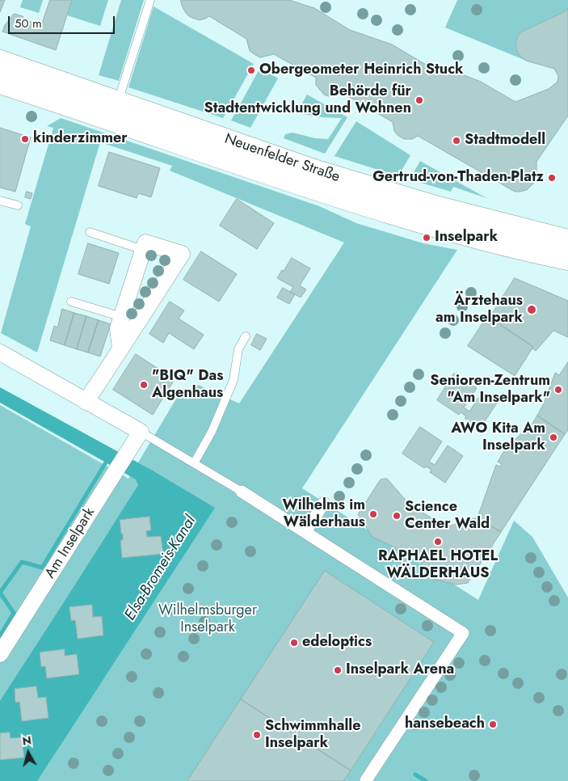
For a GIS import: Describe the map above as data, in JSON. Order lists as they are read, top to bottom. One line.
{"streets":{"main road":["Neuenfelder Straße"],"street":["Am Inselpark"]},"water":["Elsa-Bromeis-Kanal"],"parks":["Wilhelmsburger Inselpark"],"places":["Obergeometer Heinrich Stuck","Behörde für Stadtentwicklung und Wohnen","kinderzimmer","Stadtmodell","Gertrud-von-Thaden-Platz","Inselpark","Ärztehaus am Inselpark","\"BIQ\" Das Algenhaus","Senioren-Zentrum \"Am Inselpark\"","AWO Kita Am Inselpark","Wilhelms im Wälderhaus","Science Center Wald","RAPHAEL HOTEL WÄLDERHAUS","edeloptics","Inselpark Arena","hansebeach","Schwimmhalle Inselpark"],"scale_bar":"50 m","north":"top"}
